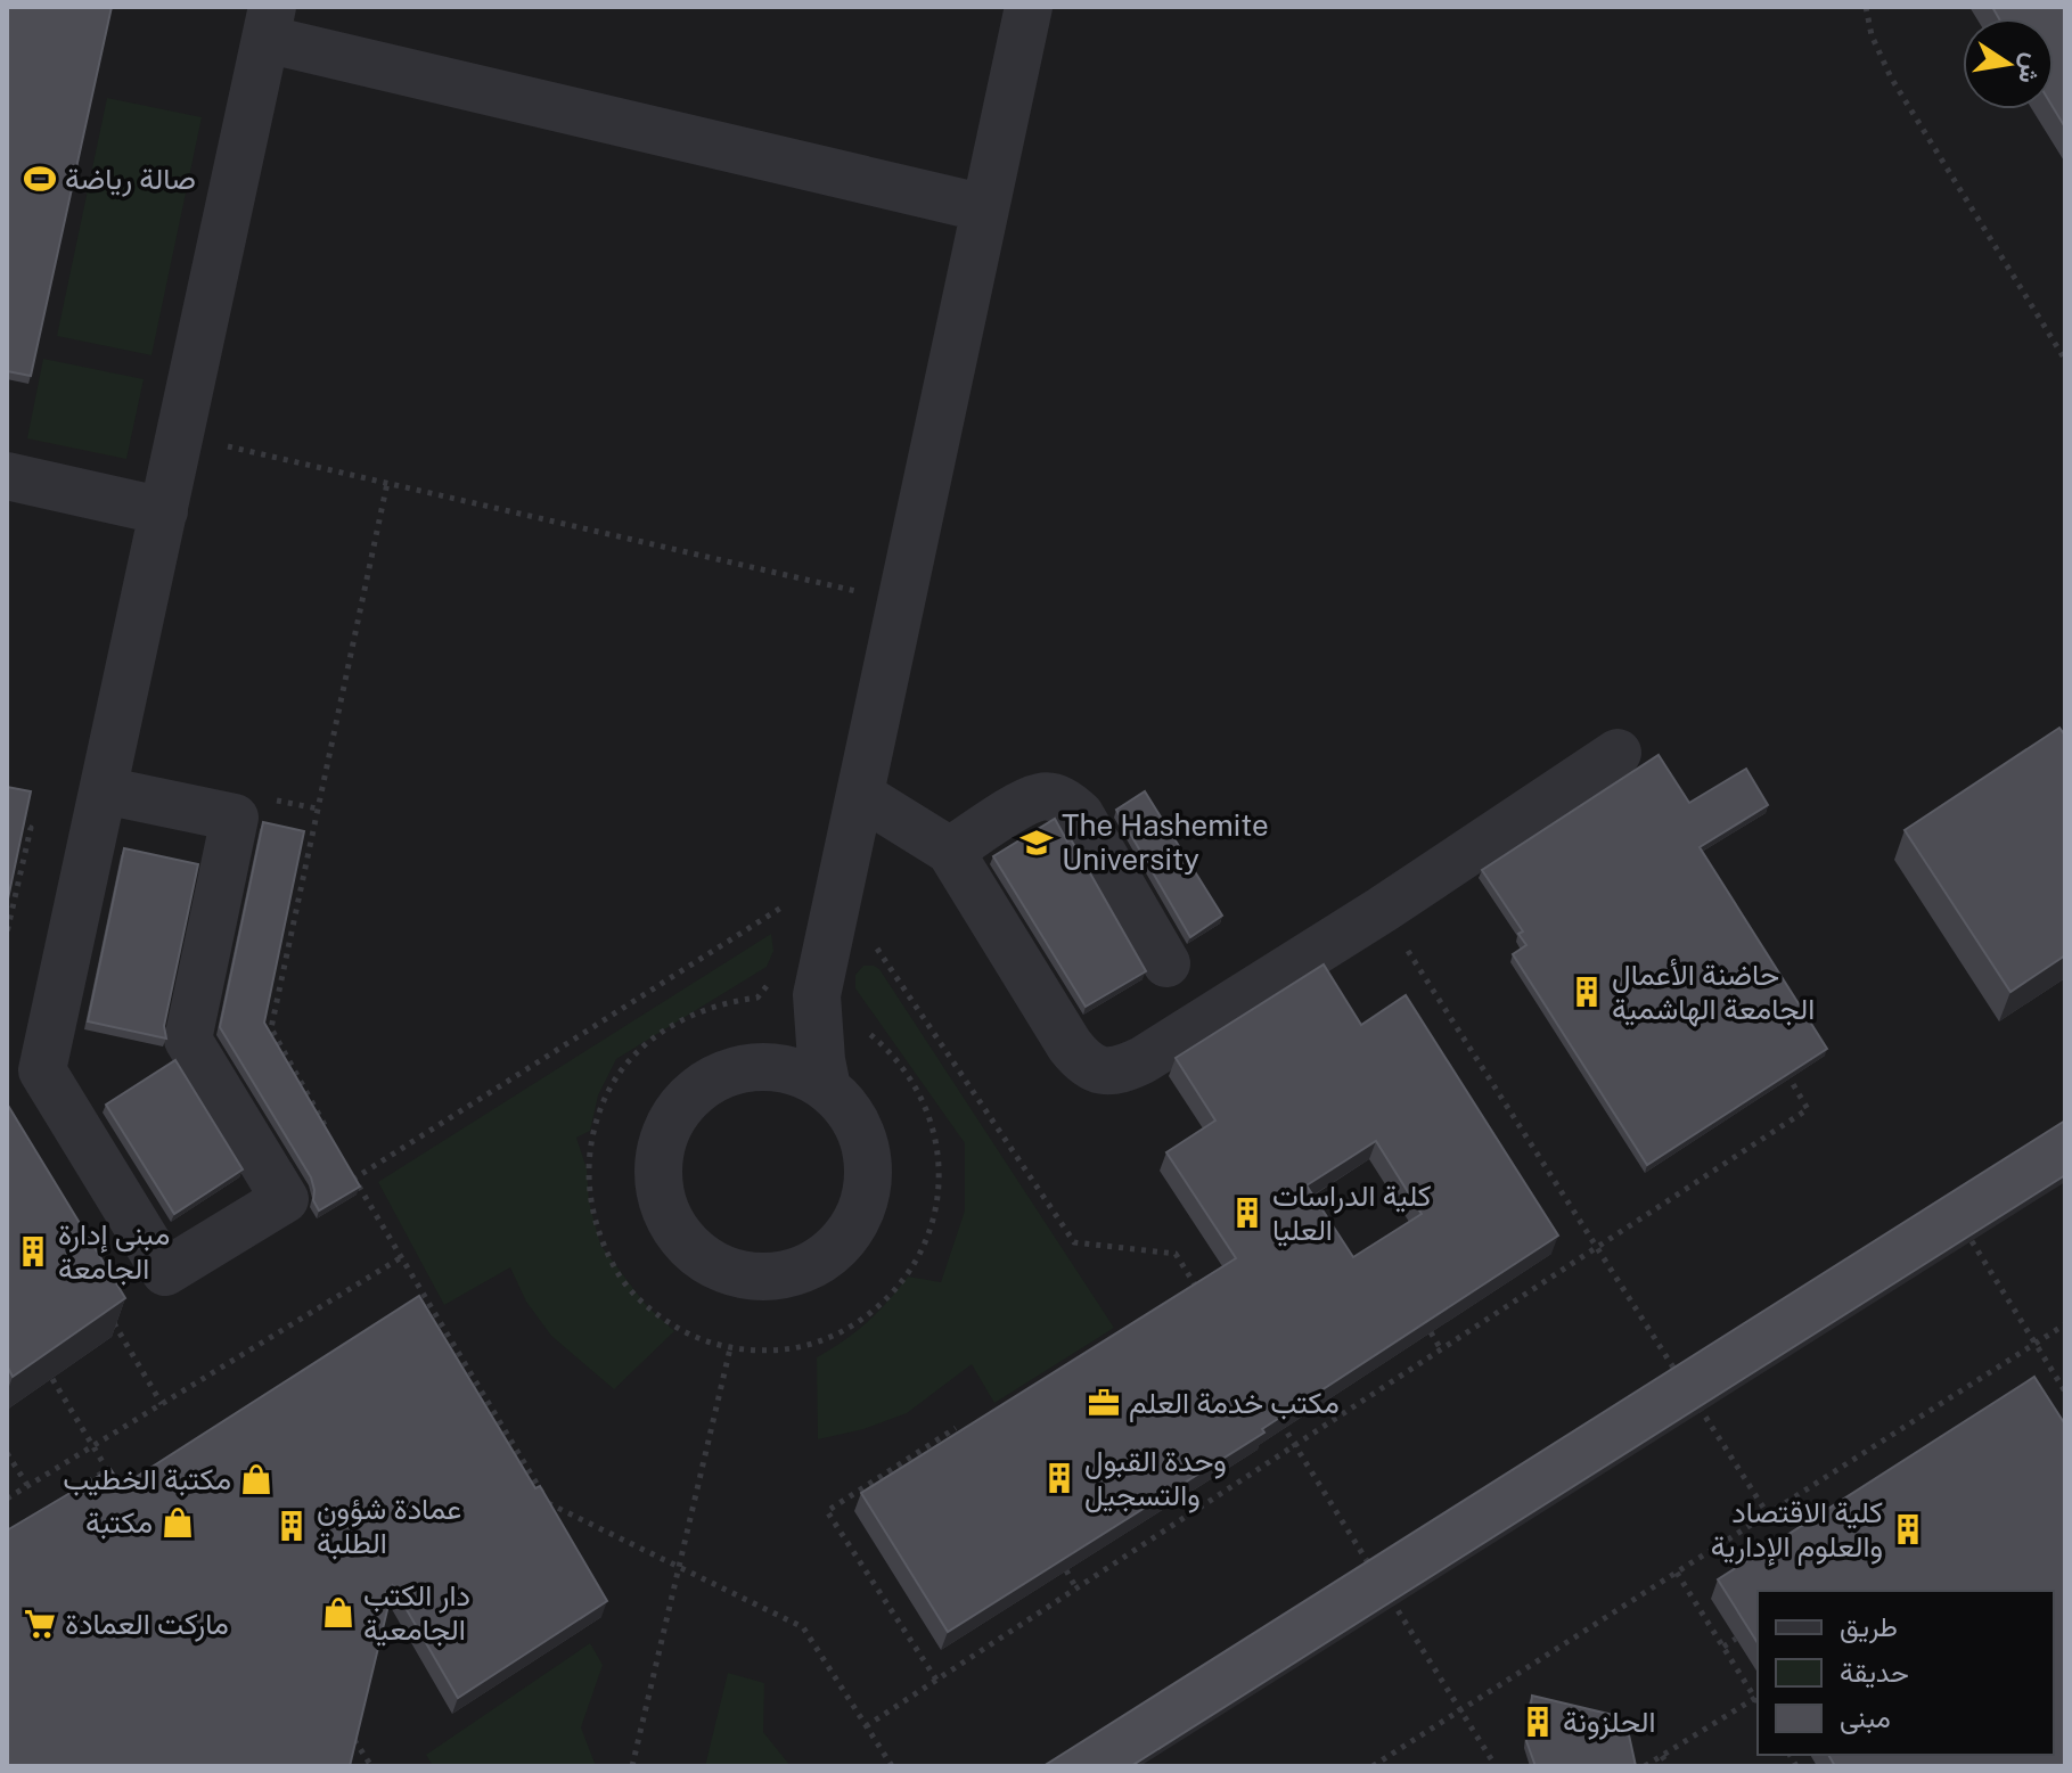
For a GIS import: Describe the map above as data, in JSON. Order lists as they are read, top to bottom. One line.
{"places":{"sports":["صالة رياضة"],"school or university":["The Hashemite University"],"building":["حاضنة الأعمال الجامعة الهاشمية","كلية الدراسات العليا","مبنى إدارة الجامعة","وحدة القبول والتسجيل","عمادة شؤون الطلبة","كلية الاقتصاد والعلوم الإدارية","الحلزونة"],"office":["مكتب خدمة العلم"],"shop":["مكتبة الخطيب","مكتبة","دار الكتب الجامعية"],"supermarket":["ماركت العمادة"]},"legend":["طريق","حديقة","مبنى"],"north":"right"}
